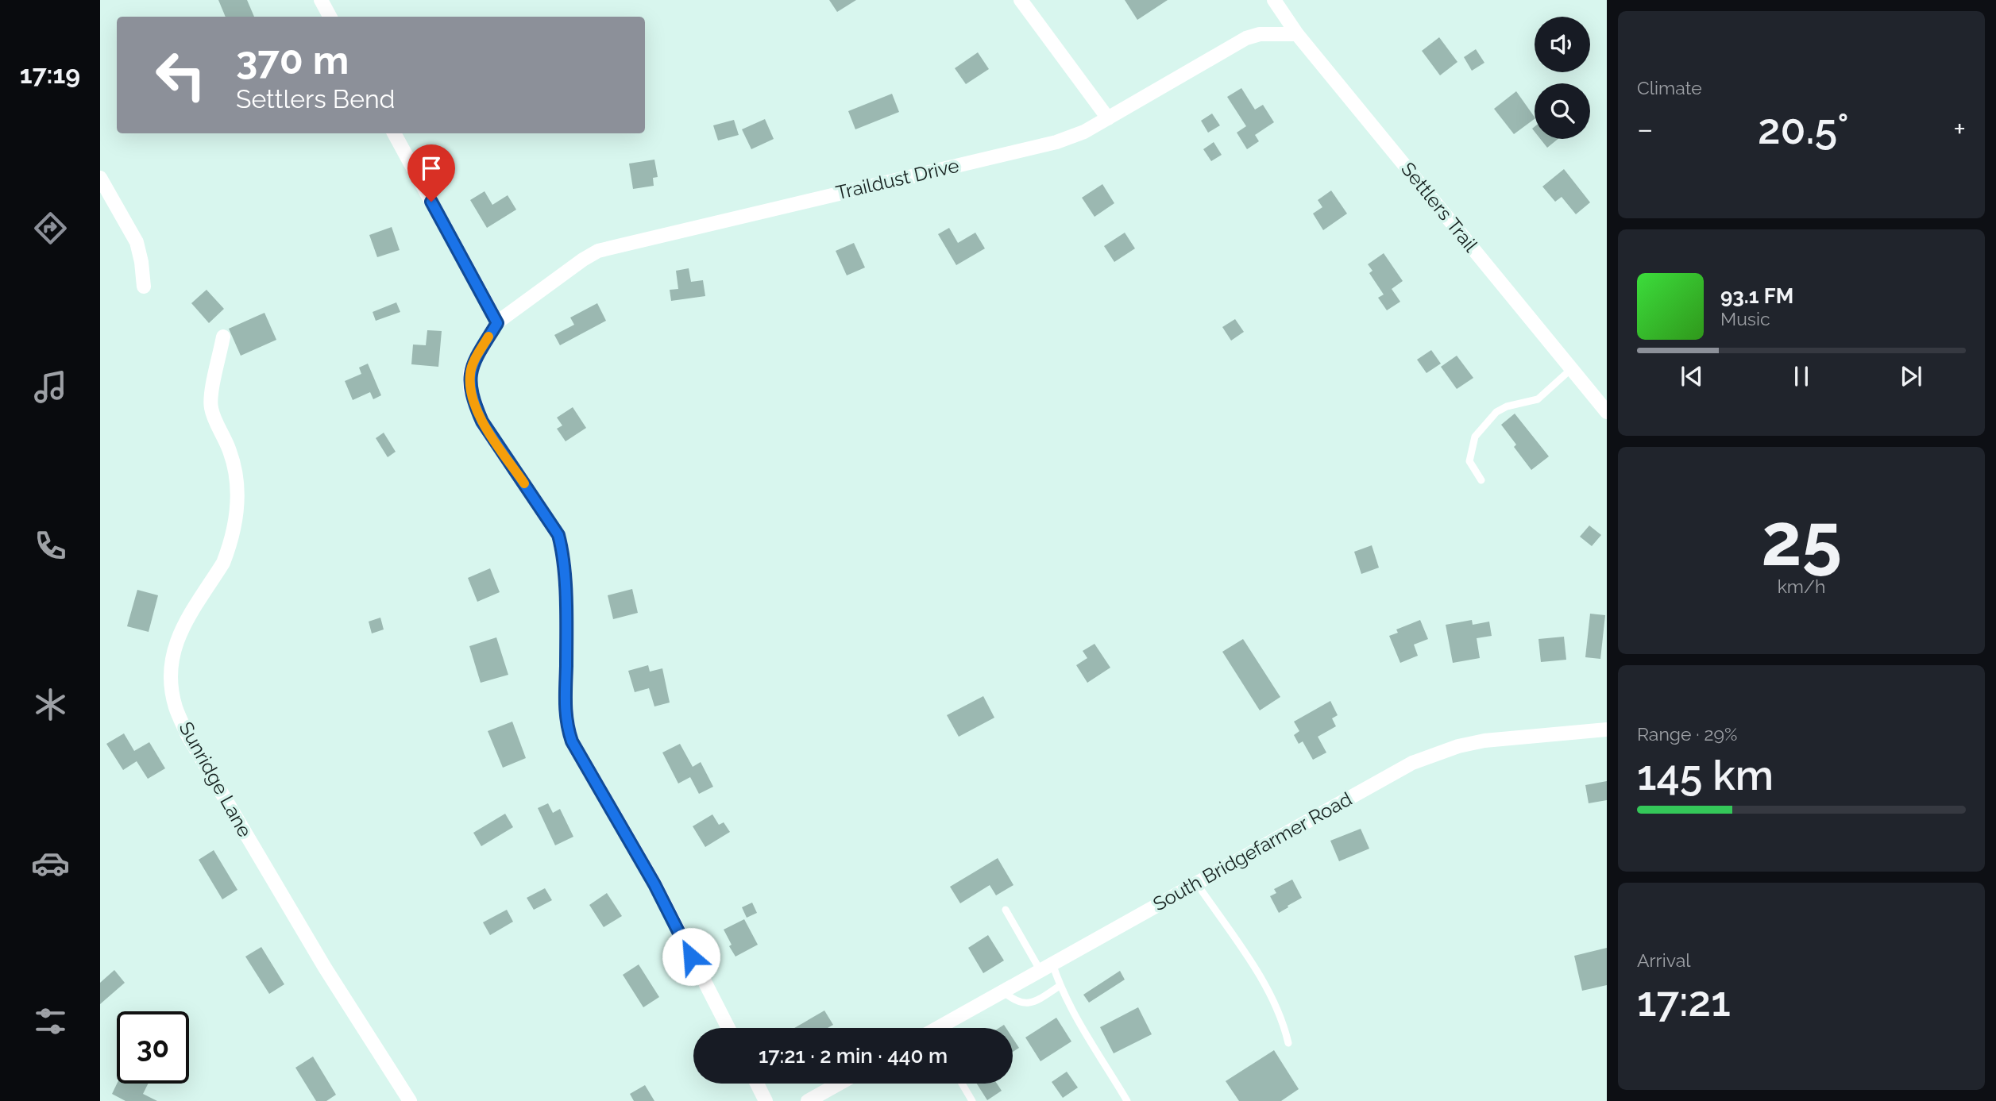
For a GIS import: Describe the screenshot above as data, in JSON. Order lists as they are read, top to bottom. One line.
{"streets":{"street":["Traildust Drive","Settlers Trail","Sunridge Lane","South Bridgefarmer Road"]},"crossings":[["Traildust Drive","Settlers Trail"]],"page":{"tabs":"17:19","tile":["Climate",["25","km/h"],["Range · 29%","145 km"],["Arrival","17:21"]],"turn":["370 m","Settlers Bend"],"heat":["−","20.5°","+"],"song":["93.1 FM","Music"],"limit":"30","trip":"17:21 · 2 min · 440 m"}}
